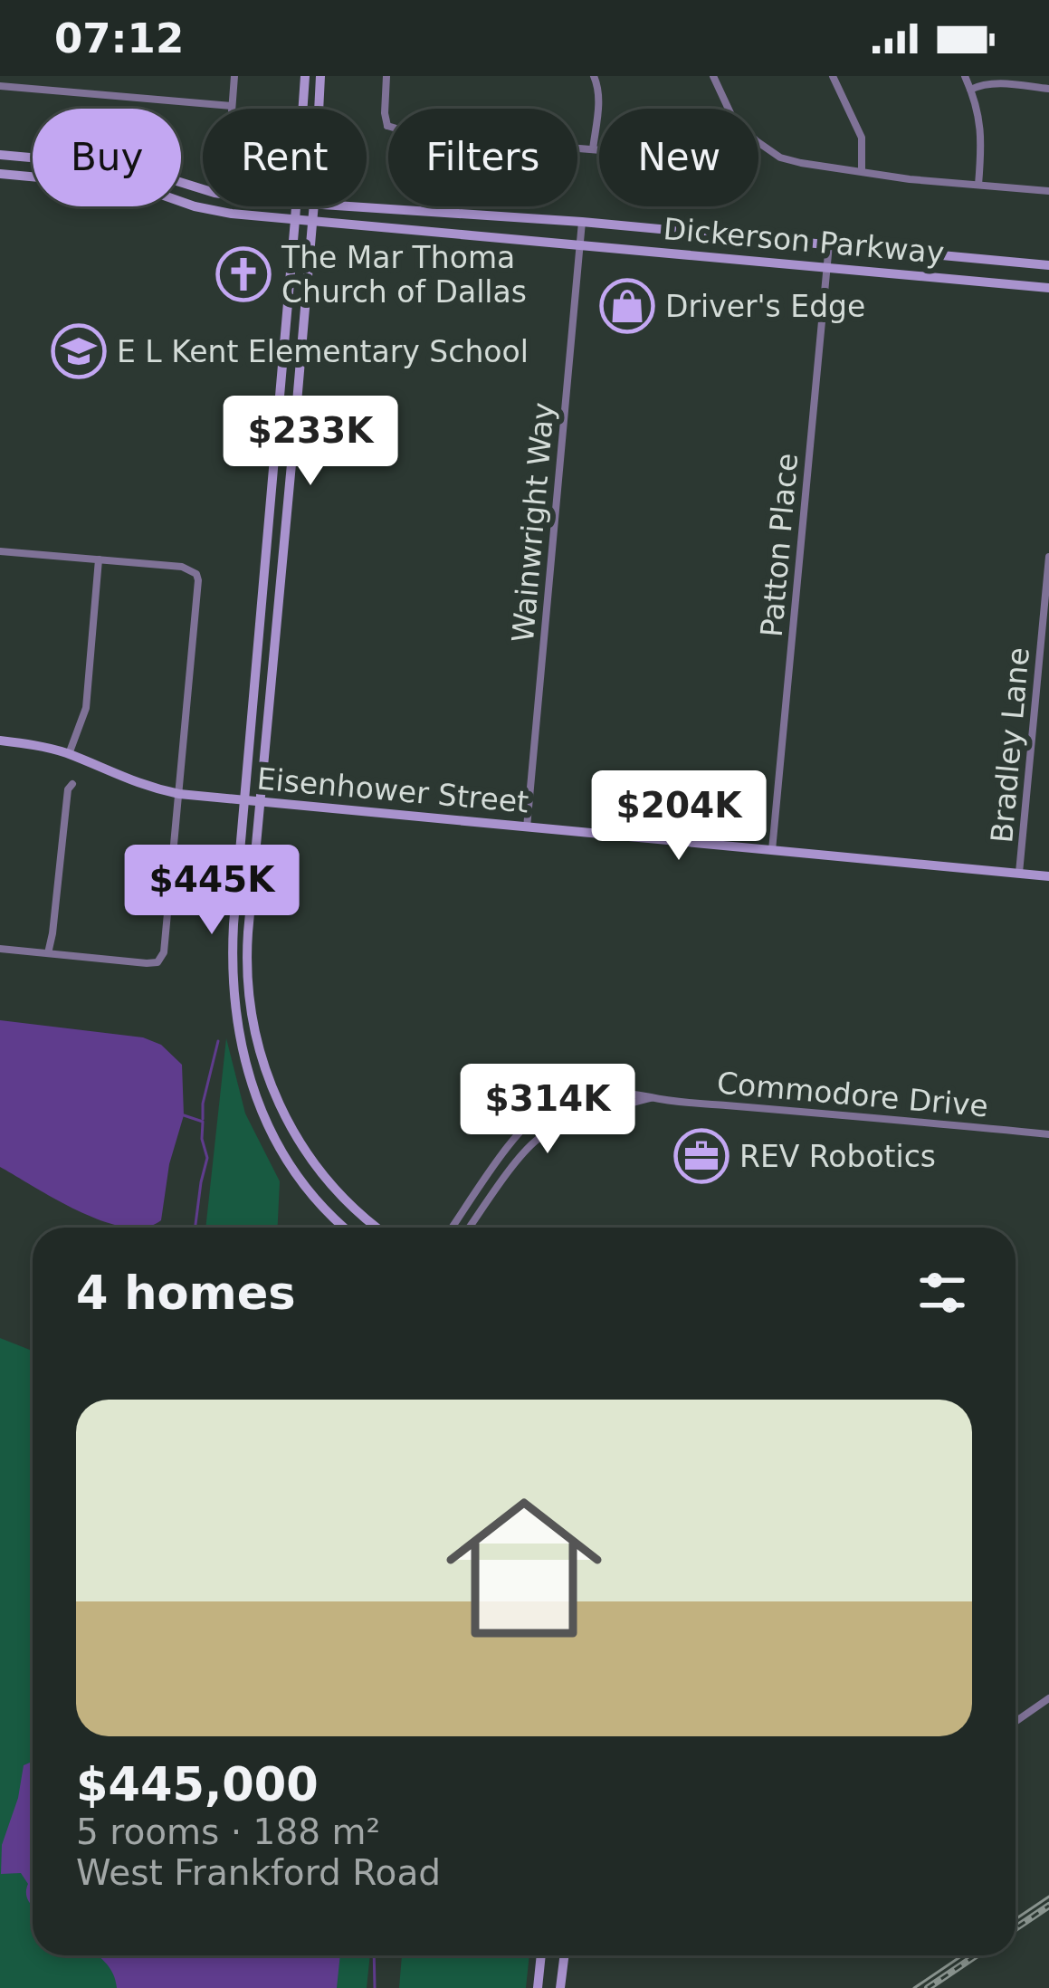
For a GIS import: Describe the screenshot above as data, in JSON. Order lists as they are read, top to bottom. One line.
{"streets":{"main road":["Dickerson Parkway","Eisenhower Street"],"street":["Wainwright Way","Patton Place","Bradley Lane","Commodore Drive"]},"crossings":[["Dickerson Parkway","Wainwright Way"],["Dickerson Parkway","Patton Place"],["Wainwright Way","Eisenhower Street"],["Patton Place","Eisenhower Street"],["Bradley Lane","Eisenhower Street"]],"places":{"church":["The Mar Thoma Church of Dallas"],"shop":["Driver's Edge"],"school or university":["E L Kent Elementary School"],"office":["REV Robotics"]},"page":{"status":"07:12","chip":["Buy","Rent","Filters","New"],"price":["$233K","$204K","$445K","$314K"],"heading":"4 homes","list":[{"name":"$445,000","note":"5 rooms · 188 m² · West Frankford Road"}]}}
